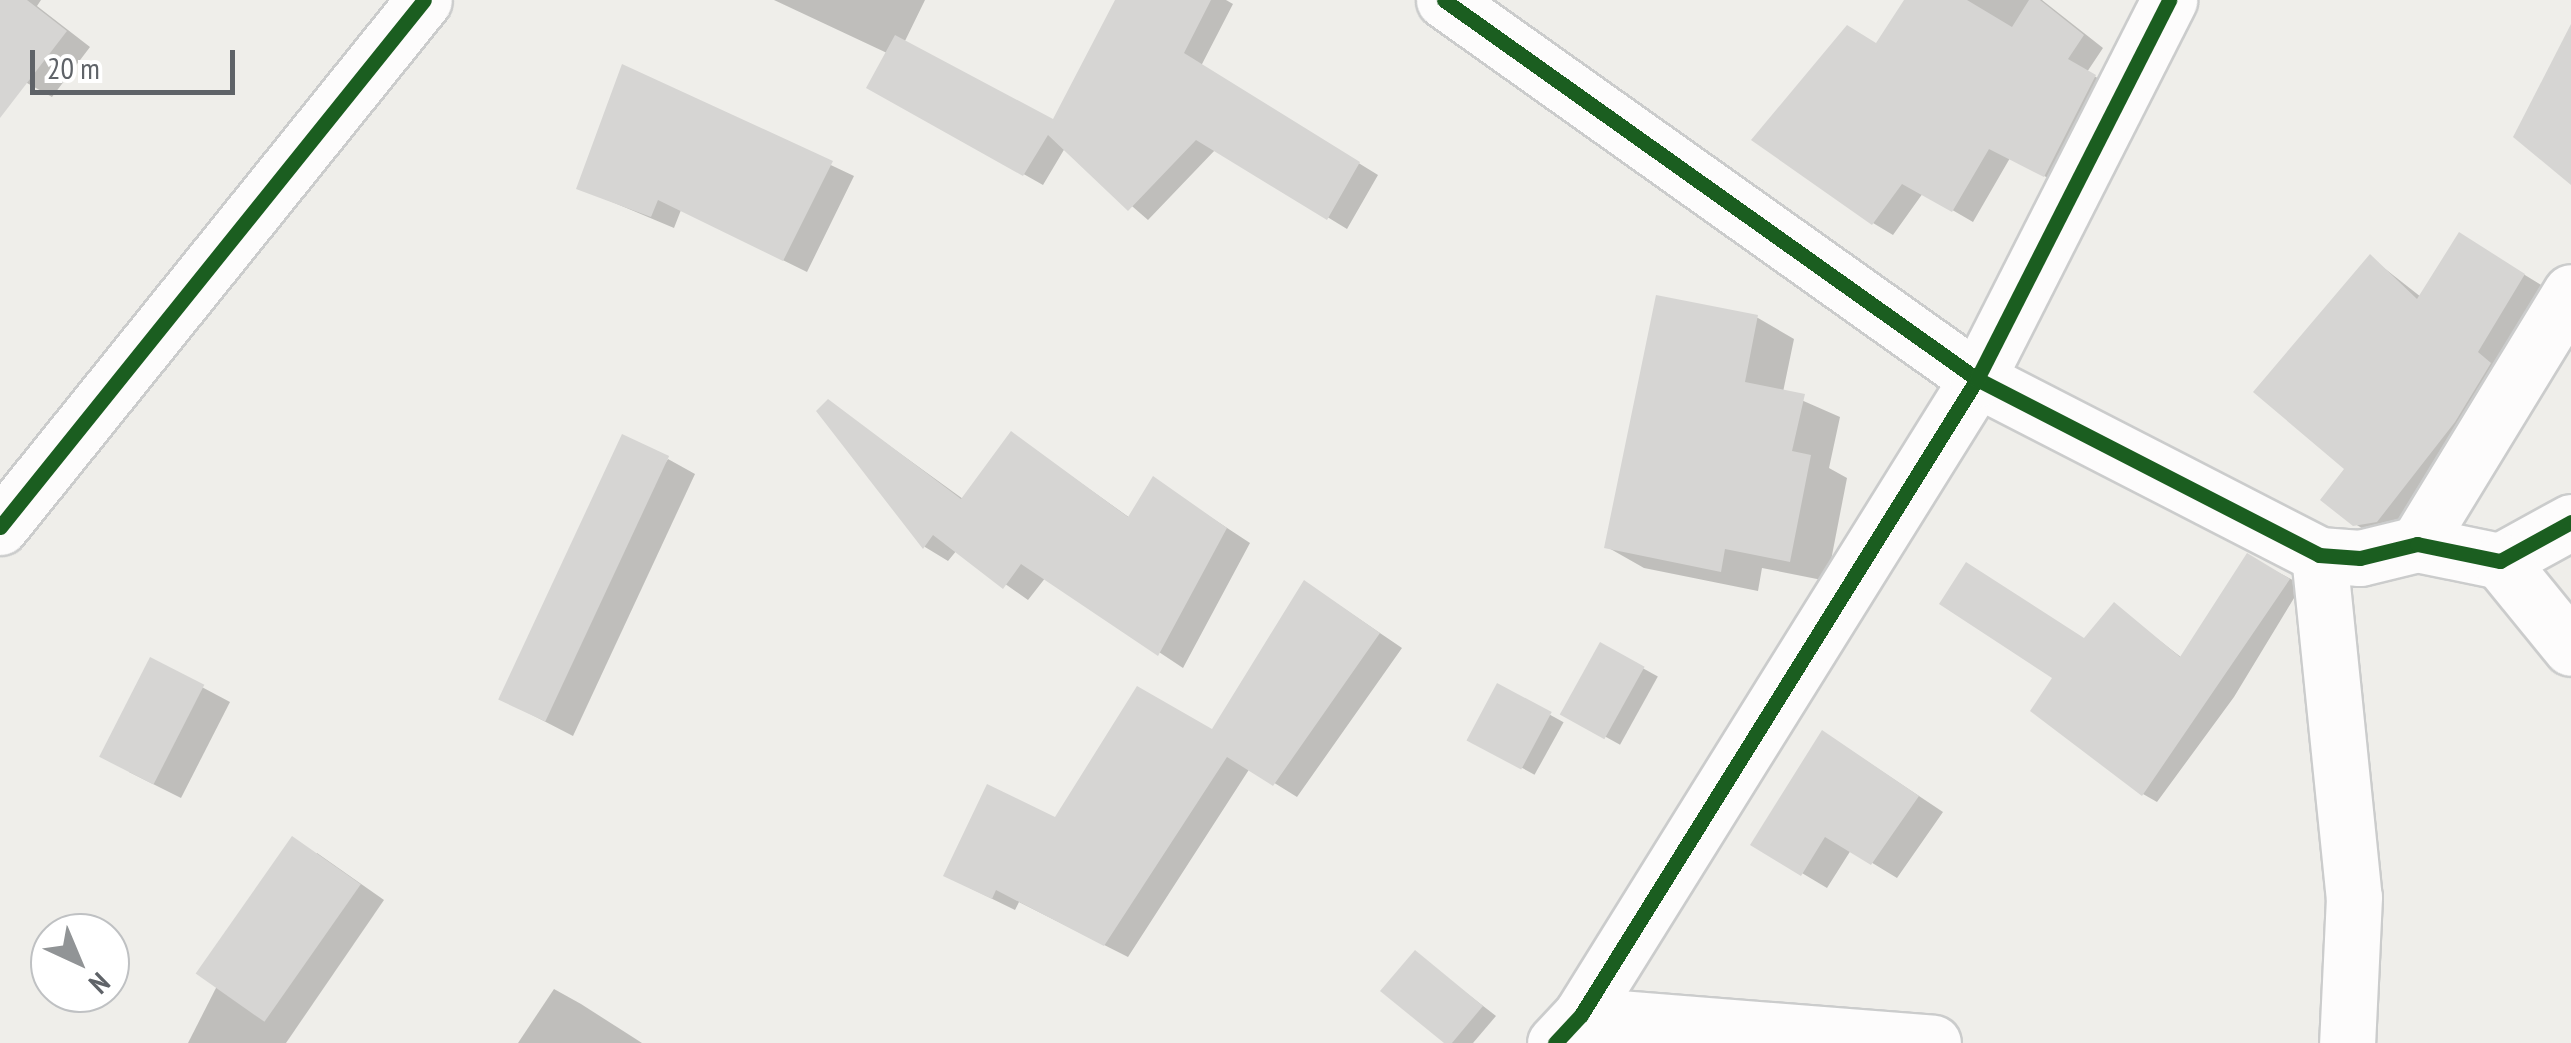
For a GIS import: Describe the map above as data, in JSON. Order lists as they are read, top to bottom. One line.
{"scale_bar":"20 m","north":"bottom right"}
